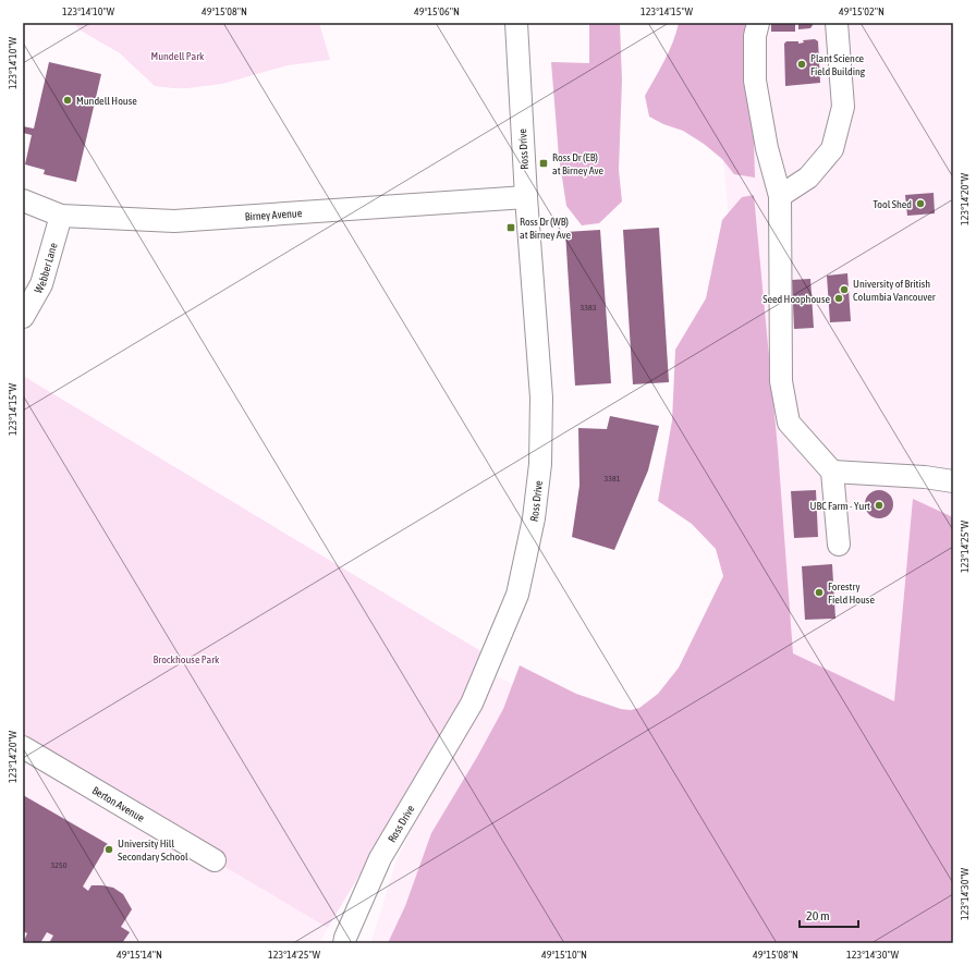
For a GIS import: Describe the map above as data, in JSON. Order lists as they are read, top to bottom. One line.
{"streets":{"street":["Ross Drive","Birney Avenue","Webber Lane","Berton Avenue"]},"crossings":[["Ross Drive","Birney Avenue"],["Birney Avenue","Webber Lane"]],"parks":["Mundell Park","Brockhouse Park"],"places":{"other":["Plant Science Field Building","Mundell House","Tool Shed","University of British Columbia Vancouver","Seed Hoophouse","UBC Farm - Yurt","Forestry Field House","University Hill Secondary School"],"transit":["Ross Dr (EB) at Birney Ave","Ross Dr (WB) at Birney Ave"]},"house_numbers":["3383","3381","3250"],"scale_bar":"20 m","coordinates":["123°14'10\"W","49°15'08\"N","49°15'06\"N","123°14'15\"W","49°15'02\"N","123°14'20\"W","123°14'25\"W","123°14'30\"W","49°15'14\"N","49°15'10\"N"]}
